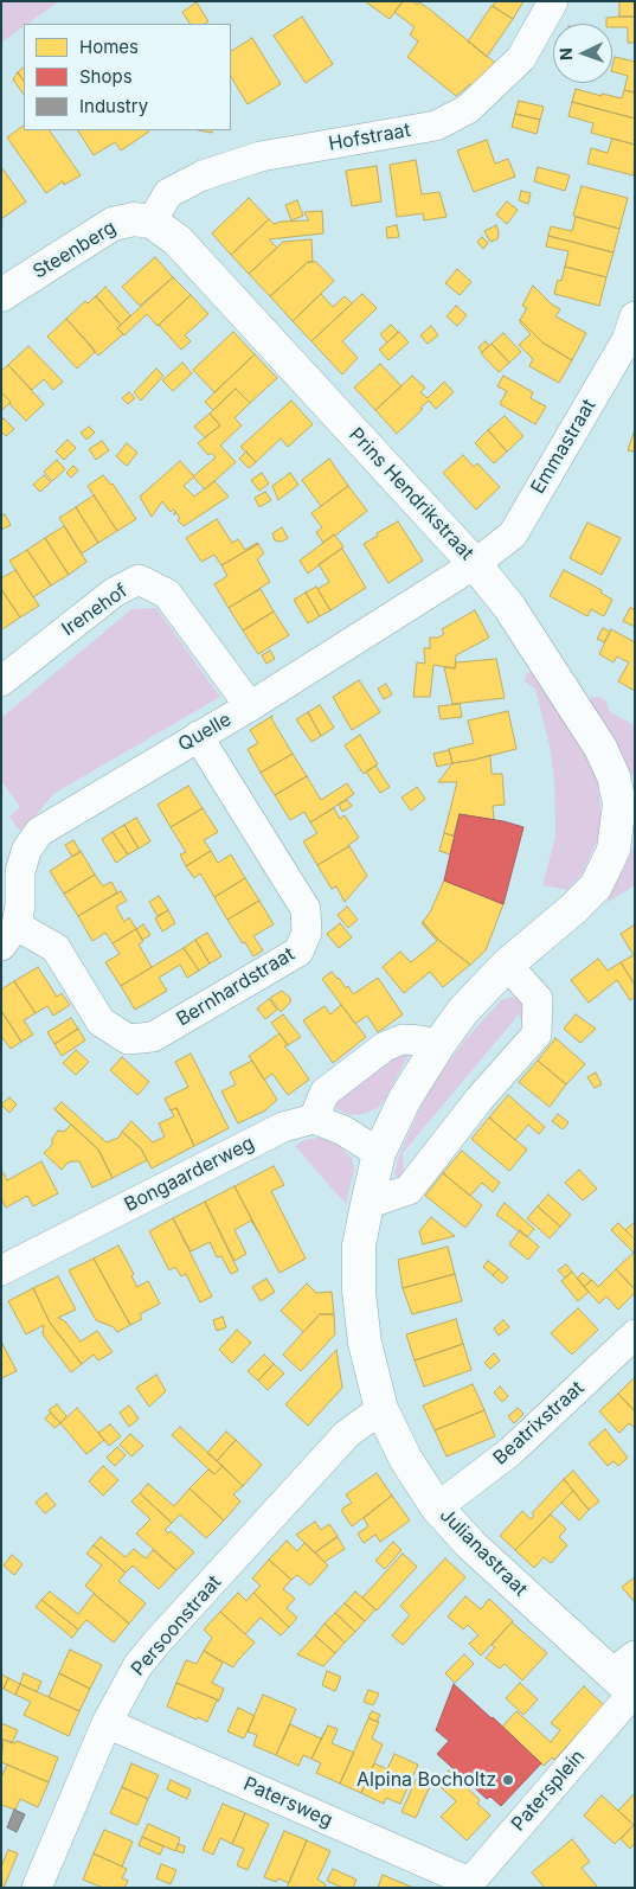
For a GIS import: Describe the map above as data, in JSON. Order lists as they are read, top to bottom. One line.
{"streets":{"street":["Hofstraat","Steenberg","Emmastraat","Prins Hendrikstraat","Irenehof","Quelle","Bernhardstraat","Bongaarderweg","Beatrixstraat","Julianastraat","Persoonstraat","Patersplein","Patersweg"]},"crossings":[["Hofstraat","Steenberg"],["Hofstraat","Prins Hendrikstraat"],["Steenberg","Prins Hendrikstraat"],["Emmastraat","Prins Hendrikstraat"],["Emmastraat","Quelle"],["Prins Hendrikstraat","Quelle"],["Prins Hendrikstraat","Julianastraat"],["Irenehof","Quelle"],["Quelle","Bernhardstraat"],["Beatrixstraat","Julianastraat"],["Julianastraat","Persoonstraat"],["Julianastraat","Patersplein"],["Persoonstraat","Patersweg"],["Patersplein","Patersweg"]],"places":["Alpina Bocholtz"],"legend":["Homes","Shops","Industry"],"north":"left"}
